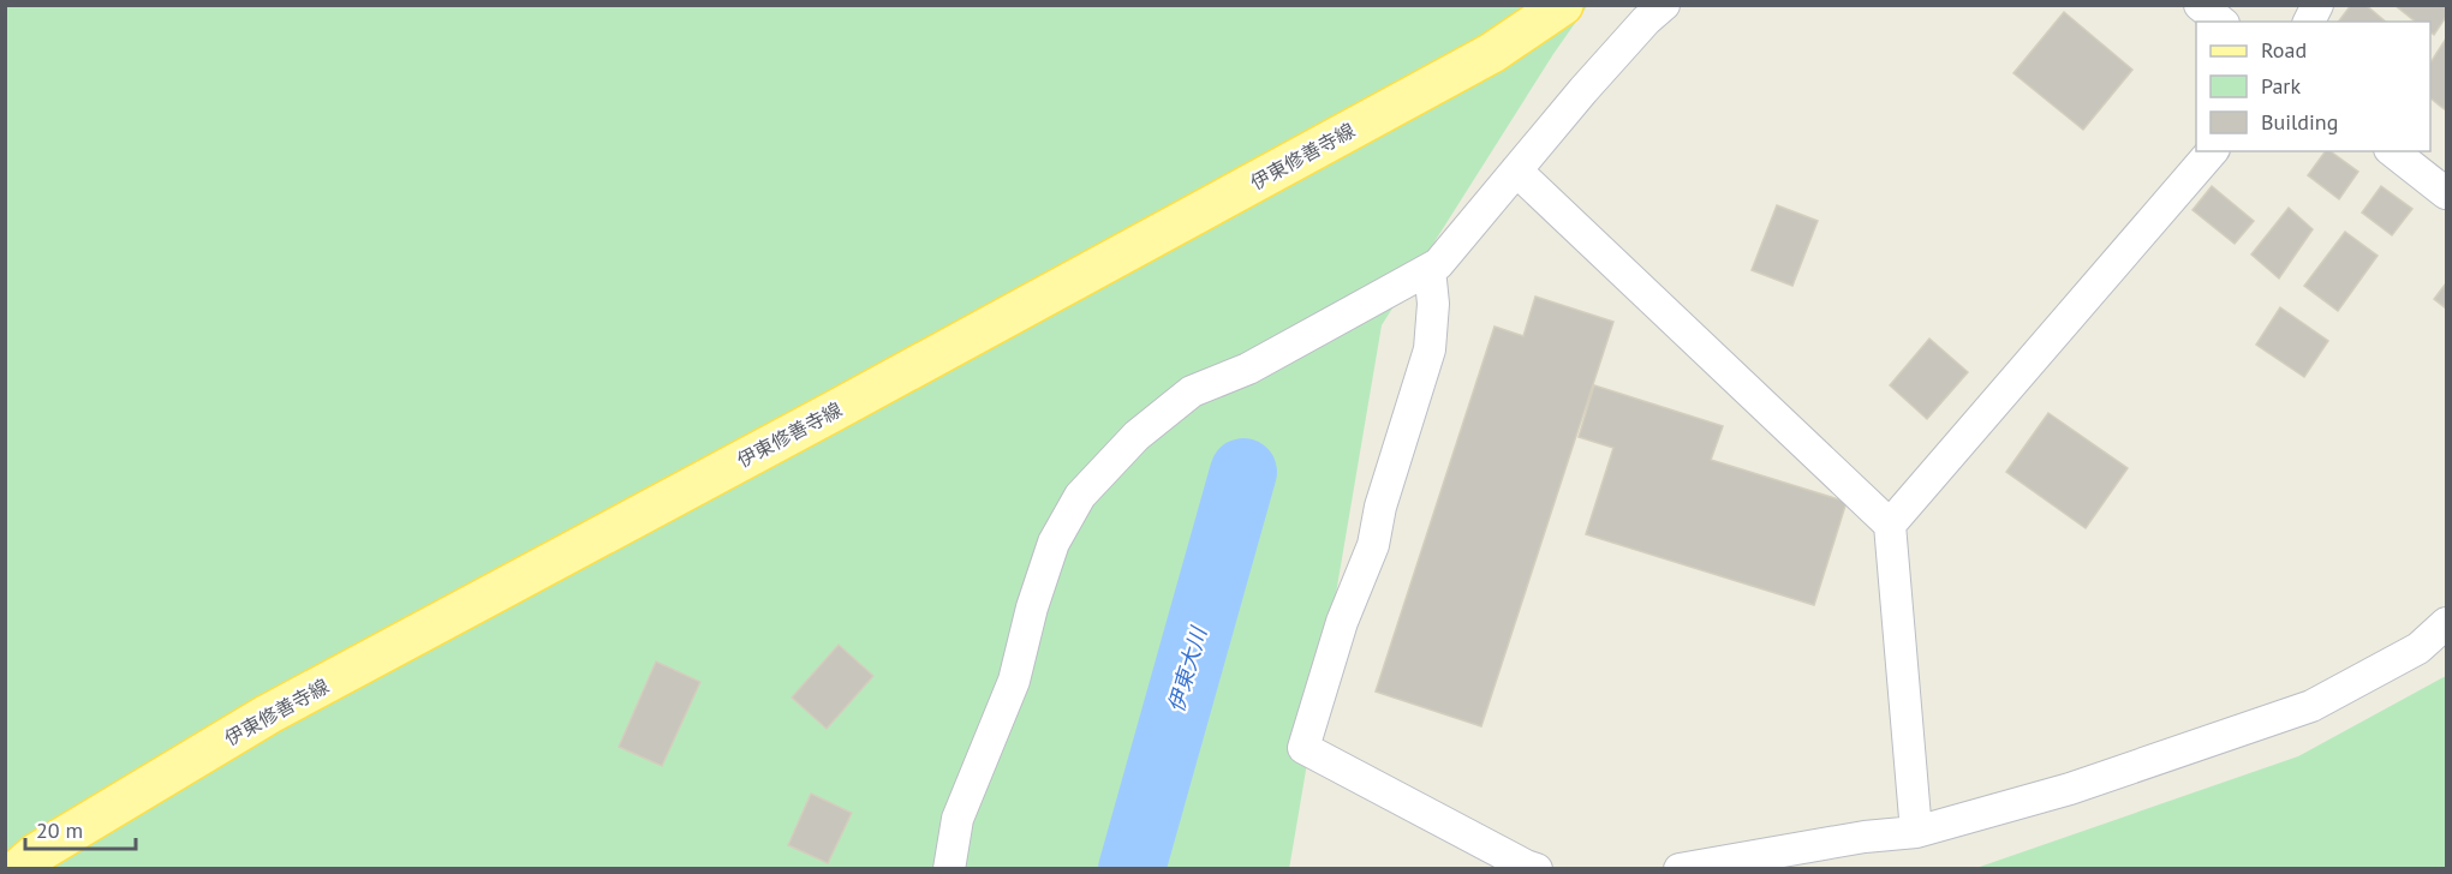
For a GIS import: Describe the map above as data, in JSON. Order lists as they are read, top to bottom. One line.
{"streets":{"main road":["伊東修善寺線"]},"water":["伊東大川"],"legend":["Road","Park","Building"],"scale_bar":"20 m"}
